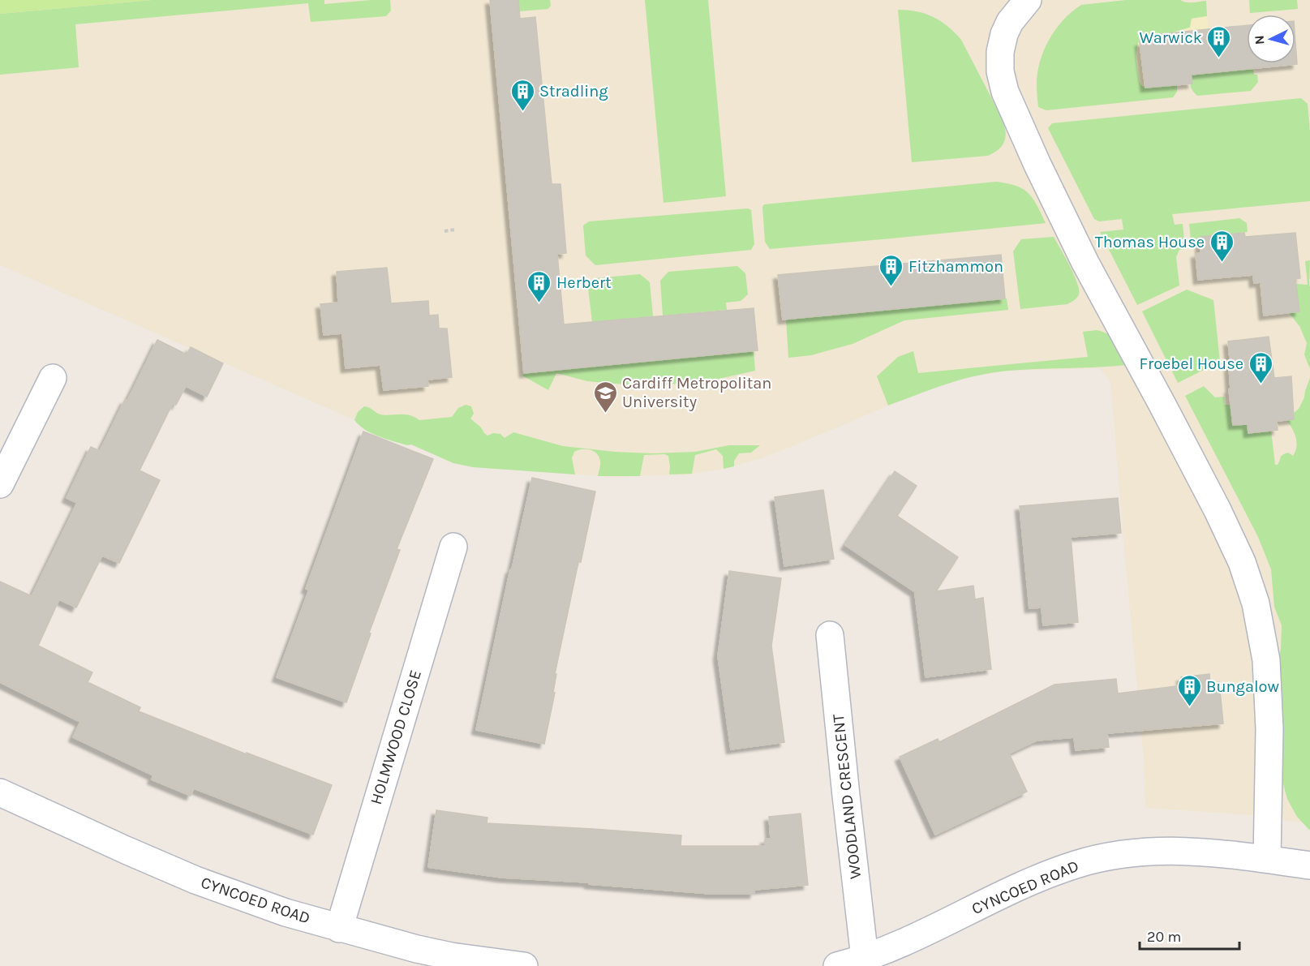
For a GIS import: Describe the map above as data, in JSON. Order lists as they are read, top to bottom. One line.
{"streets":{"street":["HOLMWOOD CLOSE","WOODLAND CRESCENT","CYNCOED ROAD"]},"crossings":[["HOLMWOOD CLOSE","CYNCOED ROAD"],["WOODLAND CRESCENT","CYNCOED ROAD"]],"places":{"building":["Warwick","Stradling","Thomas House","Fitzhammon","Herbert","Froebel House","Bungalow"],"school or university":["Cardiff Metropolitan University"]},"scale_bar":"20 m","north":"left"}
